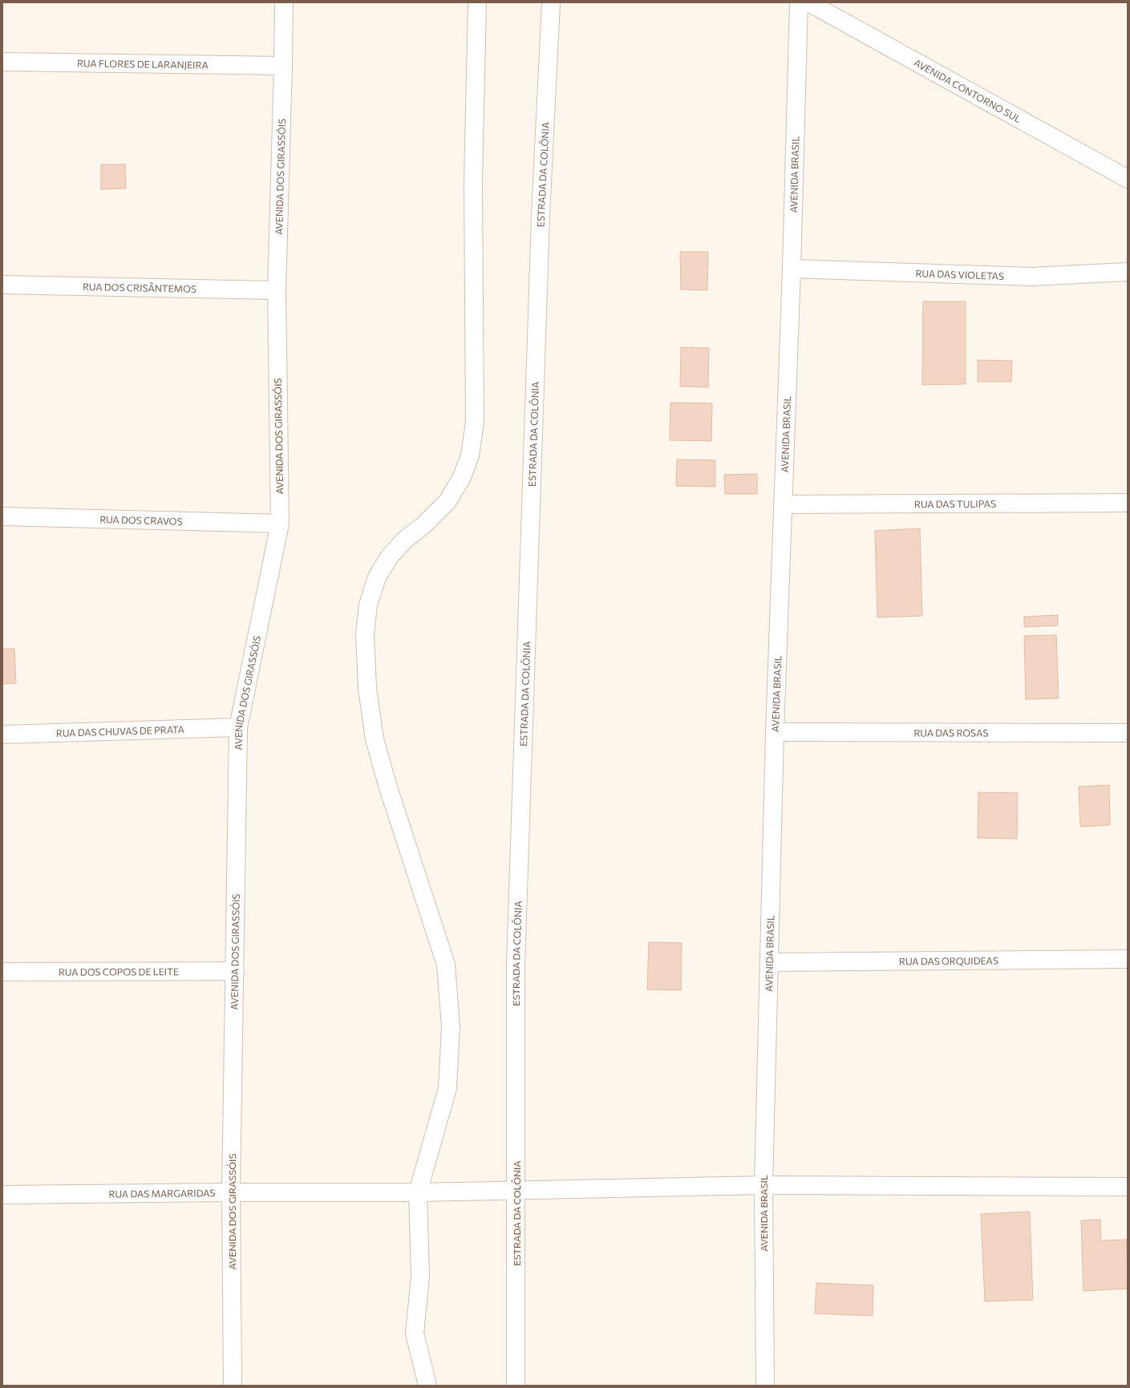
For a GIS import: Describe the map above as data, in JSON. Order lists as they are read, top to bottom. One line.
{"streets":{"street":["RUA FLORES DE LARANJEIRA","AVENIDA CONTORNO SUL","ESTRADA DA COLÔNIA","AVENIDA BRASIL","AVENIDA DOS GIRASSÓIS","RUA DAS VIOLETAS","RUA DOS CRISÂNTEMOS","RUA DAS TULIPAS","RUA DOS CRAVOS","RUA DAS CHUVAS DE PRATA","RUA DAS ROSAS","RUA DAS ORQUIDEAS","RUA DOS COPOS DE LEITE","RUA DAS MARGARIDAS"]},"crossings":[["RUA FLORES DE LARANJEIRA","AVENIDA DOS GIRASSÓIS"],["ESTRADA DA COLÔNIA","RUA DAS MARGARIDAS"],["AVENIDA BRASIL","RUA DAS VIOLETAS"],["AVENIDA BRASIL","RUA DAS TULIPAS"],["AVENIDA BRASIL","RUA DAS ROSAS"],["AVENIDA BRASIL","RUA DAS ORQUIDEAS"],["AVENIDA BRASIL","RUA DAS MARGARIDAS"],["AVENIDA DOS GIRASSÓIS","RUA DOS CRISÂNTEMOS"],["AVENIDA DOS GIRASSÓIS","RUA DOS CRAVOS"],["AVENIDA DOS GIRASSÓIS","RUA DAS CHUVAS DE PRATA"],["AVENIDA DOS GIRASSÓIS","RUA DOS COPOS DE LEITE"],["AVENIDA DOS GIRASSÓIS","RUA DAS MARGARIDAS"]]}
